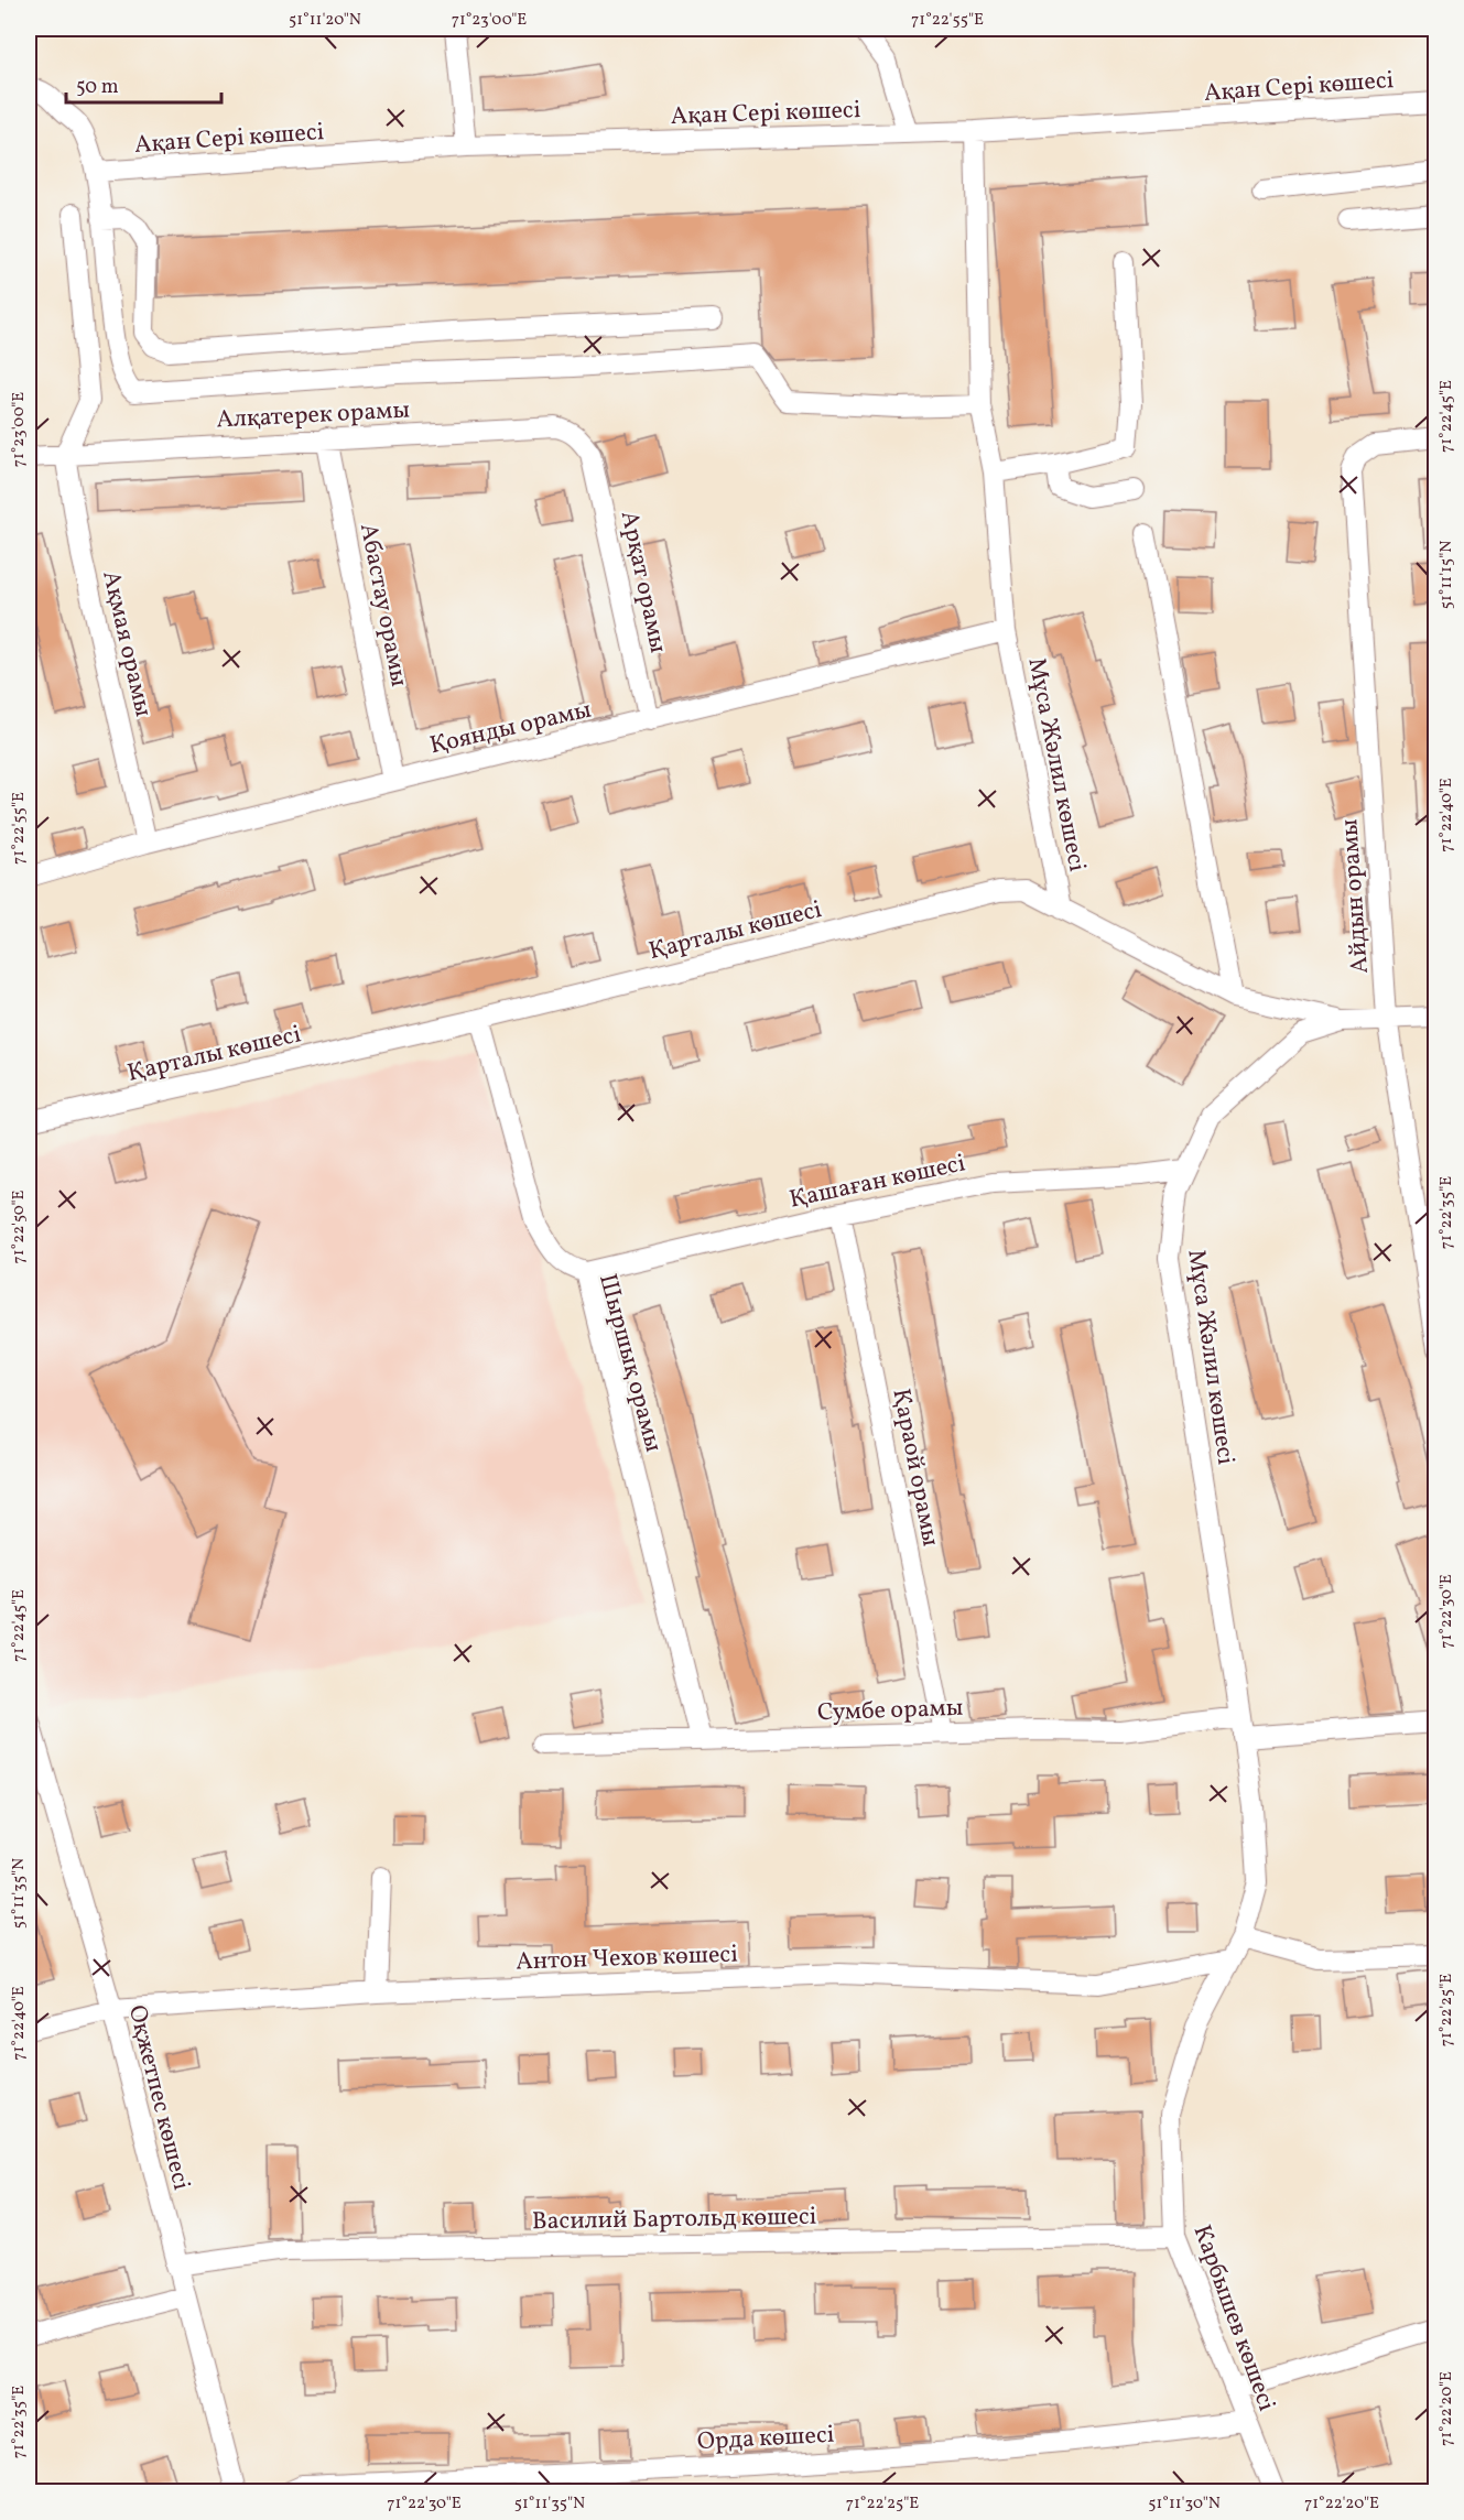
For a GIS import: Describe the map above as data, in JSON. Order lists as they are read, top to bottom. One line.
{"streets":{"street":["Ақан Сері көшесі","Алқатерек орамы","Арқат орамы","Абастау орамы","Ақмая орамы","Қоянды орамы","Мұса Жәлил көшесі","Айдын орамы","Қарталы көшесі","Қашаған көшесі","Шыршық орамы","Қараой орамы","Сумбе орамы","Антон Чехов көшесі","Оқжетпес көшесі","Василий Бартольд көшесі","Карбышев көшесі","Орда көшесі"]},"crossings":[["Ақан Сері көшесі","Мұса Жәлил көшесі"],["Алқатерек орамы","Арқат орамы"],["Алқатерек орамы","Абастау орамы"],["Алқатерек орамы","Ақмая орамы"],["Арқат орамы","Қоянды орамы"],["Абастау орамы","Қоянды орамы"],["Ақмая орамы","Қоянды орамы"],["Қоянды орамы","Мұса Жәлил көшесі"],["Мұса Жәлил көшесі","Қарталы көшесі"],["Мұса Жәлил көшесі","Қашаған көшесі"],["Мұса Жәлил көшесі","Сумбе орамы"],["Мұса Жәлил көшесі","Карбышев көшесі"],["Айдын орамы","Қарталы көшесі"],["Қарталы көшесі","Шыршық орамы"],["Қашаған көшесі","Шыршық орамы"],["Қашаған көшесі","Қараой орамы"],["Шыршық орамы","Сумбе орамы"],["Қараой орамы","Сумбе орамы"],["Сумбе орамы","Карбышев көшесі"],["Антон Чехов көшесі","Оқжетпес көшесі"],["Антон Чехов көшесі","Карбышев көшесі"],["Оқжетпес көшесі","Василий Бартольд көшесі"],["Василий Бартольд көшесі","Карбышев көшесі"],["Карбышев көшесі","Орда көшесі"]],"scale_bar":"50 m","coordinates":["51°11'20\"N","71°23'00\"E","71°22'55\"E","71°22'45\"E","51°11'15\"N","71°22'40\"E","71°22'35\"E","71°22'50\"E","71°22'30\"E","51°11'35\"N","71°22'25\"E","71°22'20\"E","51°11'30\"N"]}
